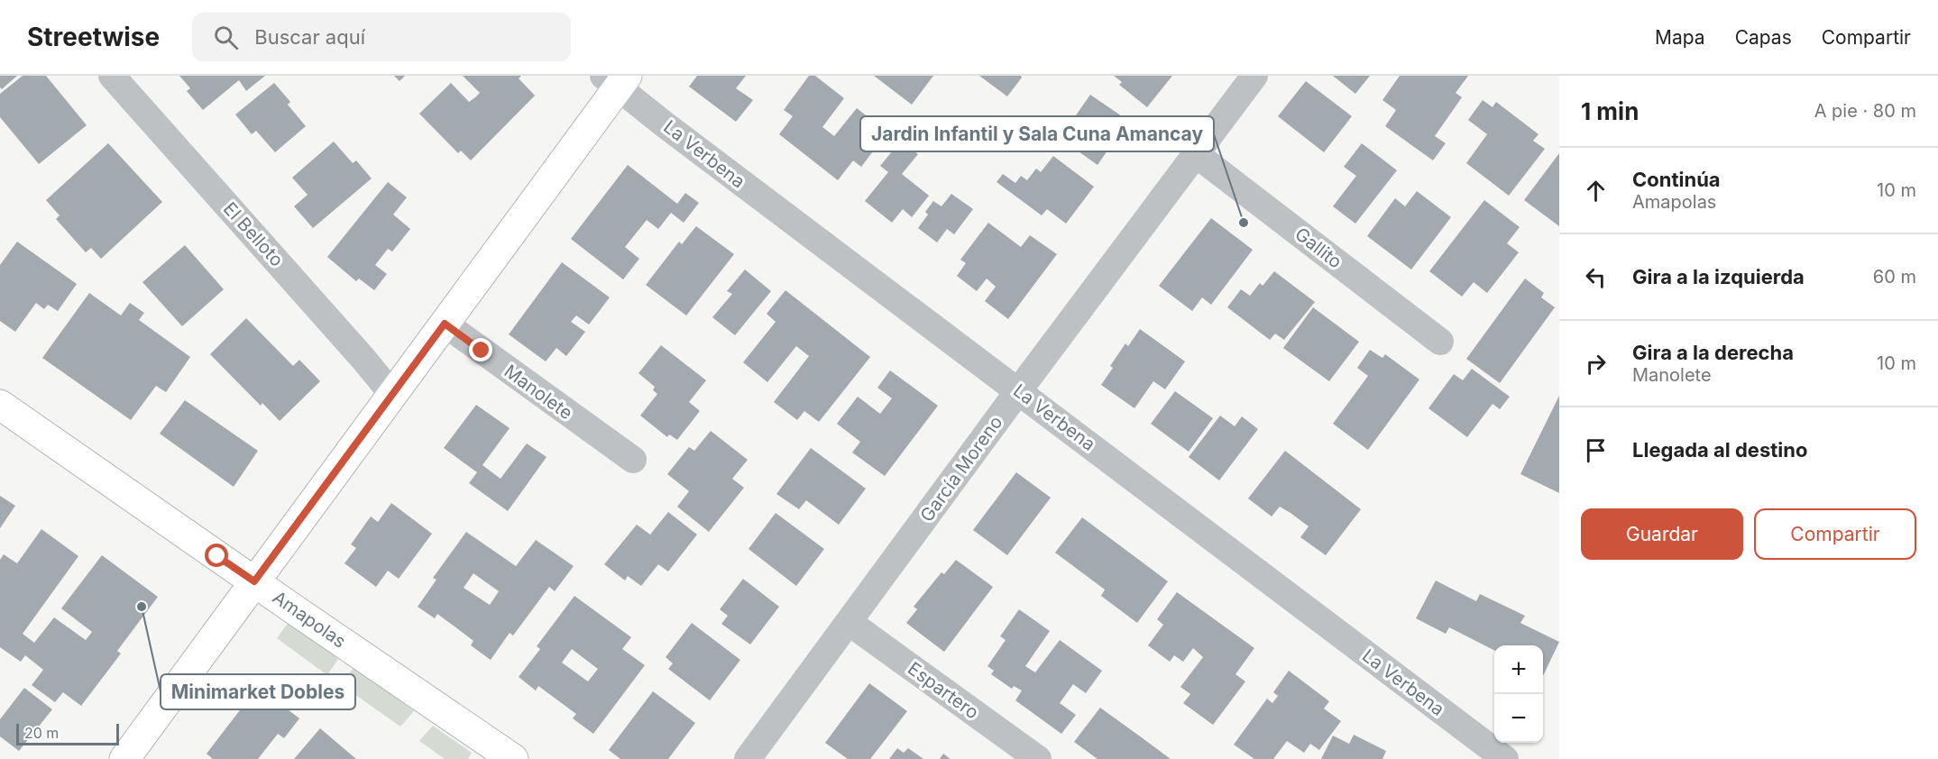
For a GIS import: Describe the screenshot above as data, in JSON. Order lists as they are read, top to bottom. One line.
{"streets":{"main road":["Amapolas"],"street":["La Verbena","El Belloto","Gallito","Manolete","García Moreno","Espartero"]},"crossings":[["La Verbena","García Moreno"],["Gallito","García Moreno"],["García Moreno","Espartero"]],"places":["Jardin Infantil y Sala Cuna Amancay","Minimarket Dobles"],"scale_bar":"20 m","page":{"header":"Streetwise","search":"Buscar aquí","nav":["Mapa","Capas","Compartir"],"heading":["1 min","A pie · 80 m"],"list":[["Continúa","Amapolas","10 m"],["Gira a la izquierda","60 m"],["Gira a la derecha","Manolete","10 m"],"Llegada al destino"],"buttons":["Guardar","Compartir"],"map_buttons":["+","−"],"scale":"20 m"}}
